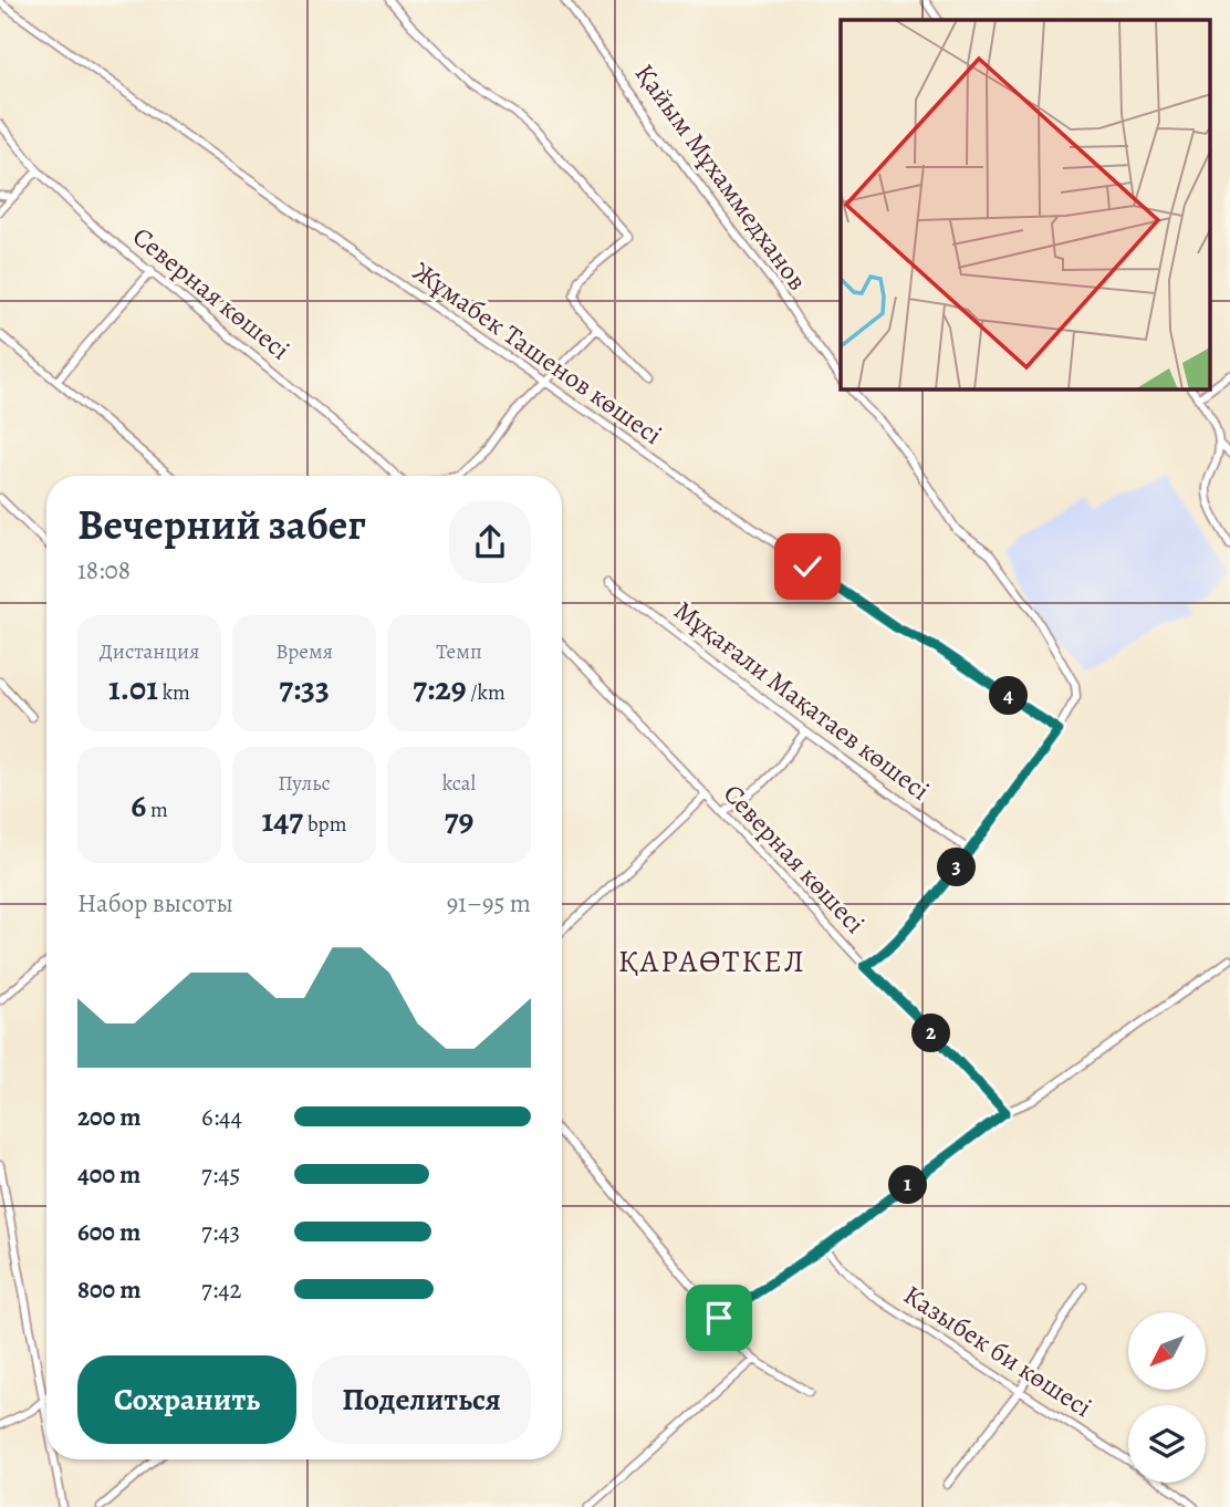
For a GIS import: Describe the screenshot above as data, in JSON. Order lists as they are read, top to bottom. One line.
{"streets":{"street":["Қайым Мұхаммедханов","Северная көшесі","Жұмабек Ташенов көшесі","Мұқағали Мақатаев көшесі","Казыбек би көшесі"]},"districts":["ҚАРАӨТКЕЛ"],"north":"bottom left","page":{"heading":["Вечерний забег","18:08"],"stats":[["Дистанция","1.01 km"],["Время","7:33"],["Темп","7:29 /km"],["6 m"],["Пульс","147 bpm"],["kcal","79"]],"pins":["4","3","2","1"],"chart":["Набор высоты","91–95 m"],"list":[{"name":"200 m","note":"6:44"},{"name":"400 m","note":"7:45"},{"name":"600 m","note":"7:43"},{"name":"800 m","note":"7:42"}],"buttons":["Сохранить","Поделиться"]}}
